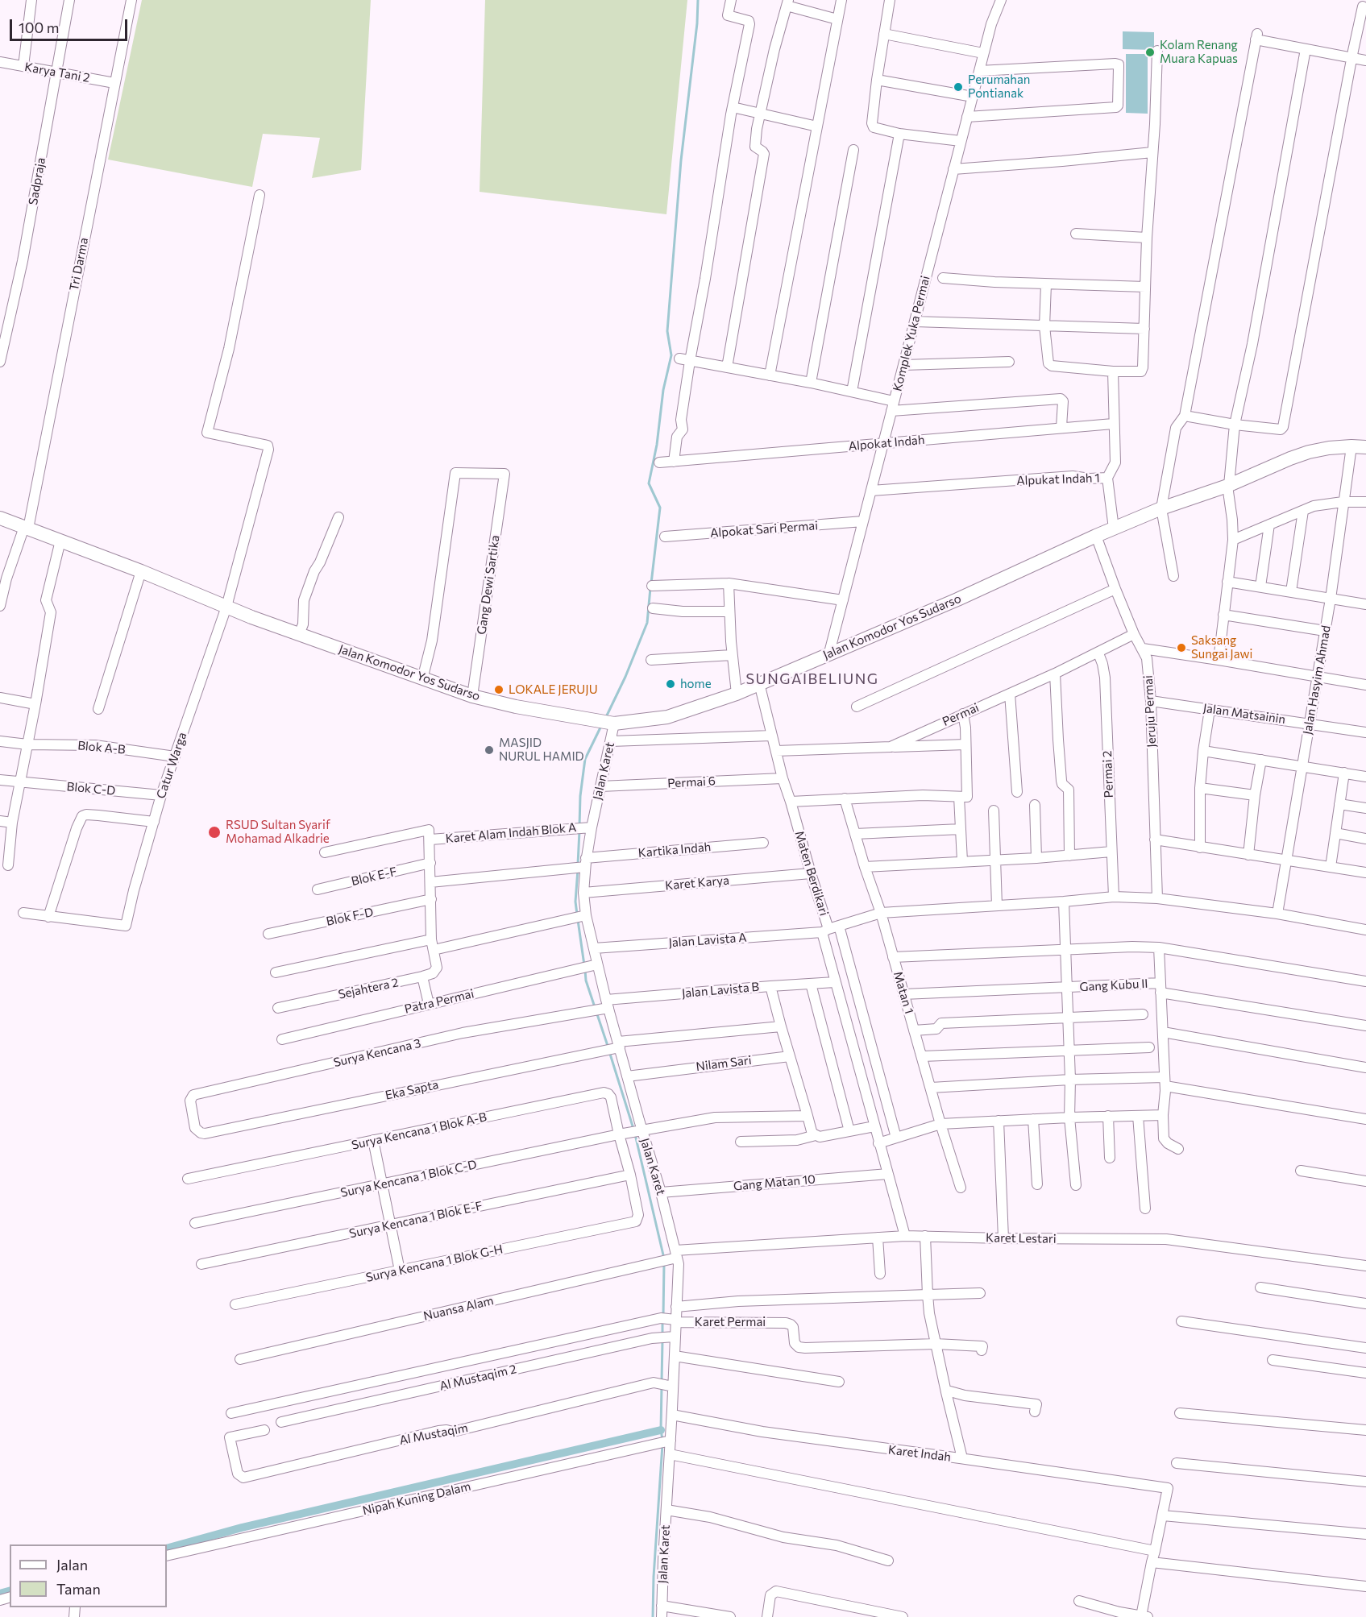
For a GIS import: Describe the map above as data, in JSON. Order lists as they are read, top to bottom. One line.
{"streets":{"street":["Karya Tani 2","Sadpraja","Tri Darma","Komplek Yuka Permai","Alpokat Indah","Alpukat Indah 1","Alpokat Sari Permai","Gang Dewi Sartika","Jalan Komodor Yos Sudarso","Jalan Hasyim Ahmad","Jeruju Permai","Jalan Matsainin","Permai","Blok A-B","Catur Warga","Jalan Karet","Permai 2","Permai 6","Blok C-D","Karet Alam Indah Blok A","Kartika Indah","Maten Berdikari","Blok E-F","Karet Karya","Blok F-D","Jalan Lavista A","Gang Kubu II","Sejahtera 2","Jalan Lavista B","Matan 1","Patra Permai","Surya Kencana 3","Nilam Sari","Eka Sapta","Surya Kencana 1 Blok A-B","Surya Kencana 1 Blok C-D","Gang Matan 10","Surya Kencana 1 Blok E-F","Karet Lestari","Surya Kencana 1 Blok G-H","Nuansa Alam","Karet Permai","Al Mustaqim 2","Al Mustaqim","Karet Indah","Nipah Kuning Dalam"]},"crossings":[["Karya Tani 2","Sadpraja"],["Karya Tani 2","Tri Darma"],["Tri Darma","Jalan Komodor Yos Sudarso"],["Komplek Yuka Permai","Alpokat Indah"],["Komplek Yuka Permai","Alpukat Indah 1"],["Komplek Yuka Permai","Alpokat Sari Permai"],["Komplek Yuka Permai","Jalan Komodor Yos Sudarso"],["Alpokat Indah","Alpukat Indah 1"],["Gang Dewi Sartika","Jalan Komodor Yos Sudarso"],["Jalan Komodor Yos Sudarso","Jalan Hasyim Ahmad"],["Jalan Komodor Yos Sudarso","Jeruju Permai"],["Jalan Komodor Yos Sudarso","Catur Warga"],["Jalan Komodor Yos Sudarso","Jalan Karet"],["Jalan Komodor Yos Sudarso","Maten Berdikari"],["Jalan Hasyim Ahmad","Jalan Matsainin"],["Jalan Hasyim Ahmad","Jalan Lavista A"],["Jeruju Permai","Jalan Matsainin"],["Jeruju Permai","Permai"],["Jeruju Permai","Jalan Lavista A"],["Permai","Permai 2"],["Permai","Maten Berdikari"],["Blok A-B","Catur Warga"],["Catur Warga","Blok C-D"],["Jalan Karet","Permai 6"],["Jalan Karet","Karet Alam Indah Blok A"],["Jalan Karet","Kartika Indah"],["Jalan Karet","Karet Karya"],["Jalan Karet","Jalan Lavista A"],["Jalan Karet","Jalan Lavista B"],["Jalan Karet","Patra Permai"],["Jalan Karet","Surya Kencana 3"],["Jalan Karet","Nilam Sari"],["Jalan Karet","Eka Sapta"],["Jalan Karet","Surya Kencana 1 Blok C-D"],["Jalan Karet","Gang Matan 10"],["Jalan Karet","Karet Lestari"],["Jalan Karet","Nuansa Alam"],["Jalan Karet","Karet Permai"],["Jalan Karet","Al Mustaqim 2"],["Jalan Karet","Al Mustaqim"],["Jalan Karet","Karet Indah"],["Jalan Karet","Nipah Kuning Dalam"],["Permai 2","Jalan Lavista A"],["Permai 6","Maten Berdikari"],["Maten Berdikari","Karet Karya"],["Maten Berdikari","Jalan Lavista A"],["Maten Berdikari","Jalan Lavista B"],["Maten Berdikari","Gang Matan 10"],["Maten Berdikari","Karet Lestari"],["Jalan Lavista A","Matan 1"],["Gang Kubu II","Matan 1"],["Jalan Lavista B","Surya Kencana 3"],["Surya Kencana 3","Eka Sapta"],["Surya Kencana 1 Blok A-B","Surya Kencana 1 Blok C-D"],["Surya Kencana 1 Blok A-B","Surya Kencana 1 Blok E-F"],["Surya Kencana 1 Blok A-B","Surya Kencana 1 Blok G-H"],["Karet Lestari","Nuansa Alam"]],"districts":["SUNGAIBELIUNG"],"places":["Kolam Renang Muara Kapuas","Perumahan Pontianak","Saksang Sungai Jawi","home","LOKALE JERUJU","MASJID NURUL HAMID","RSUD Sultan Syarif Mohamad Alkadrie"],"legend":["Jalan","Taman"],"scale_bar":"100 m"}
